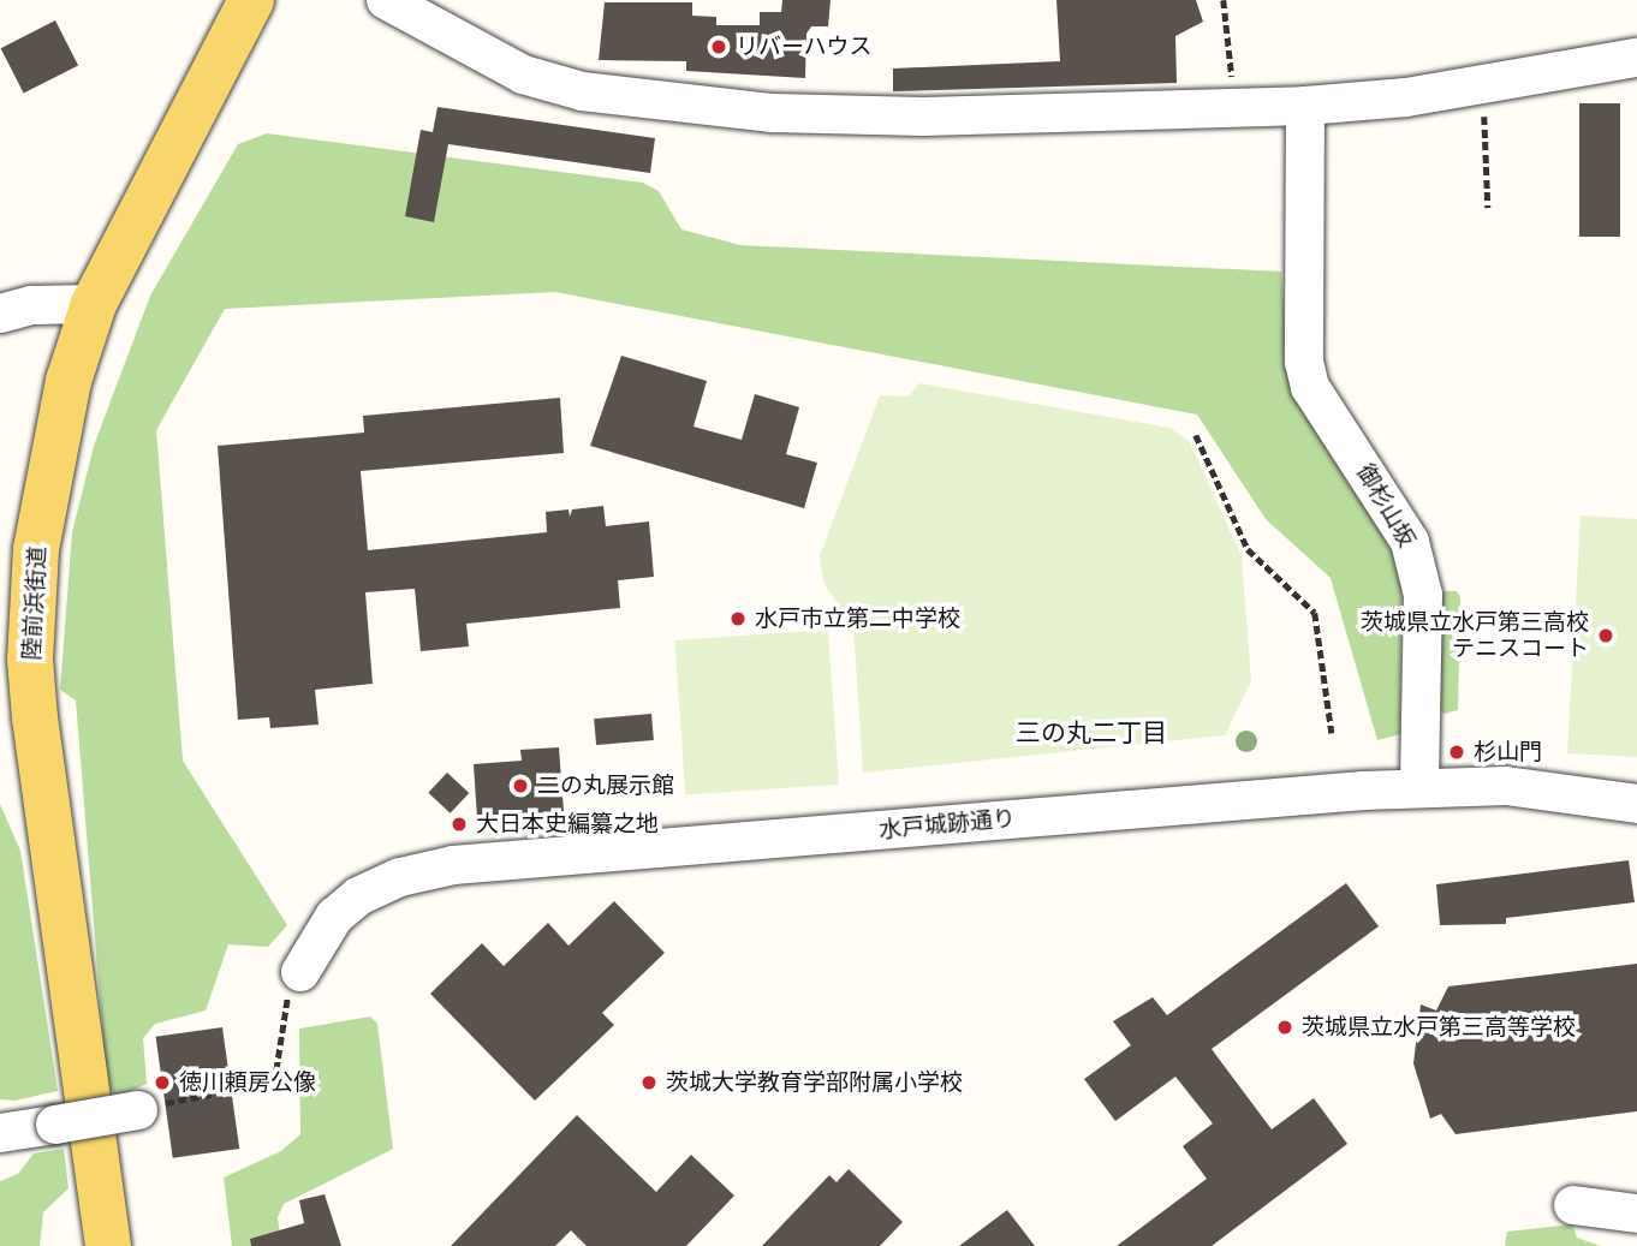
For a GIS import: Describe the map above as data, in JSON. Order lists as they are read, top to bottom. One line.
{"streets":{"main road":["陸前浜街道"],"street":["御杉山坂","水戸城跡通り"]},"crossings":[["御杉山坂","水戸城跡通り"]],"districts":["三の丸二丁目"],"places":["リバーハウス","水戸市立第二中学校","茨城県立水戸第三高校 テニスコート","杉山門","二の丸展示館","大日本史編纂之地","茨城県立水戸第三高等学校","徳川頼房公像","茨城大学教育学部附属小学校"]}
